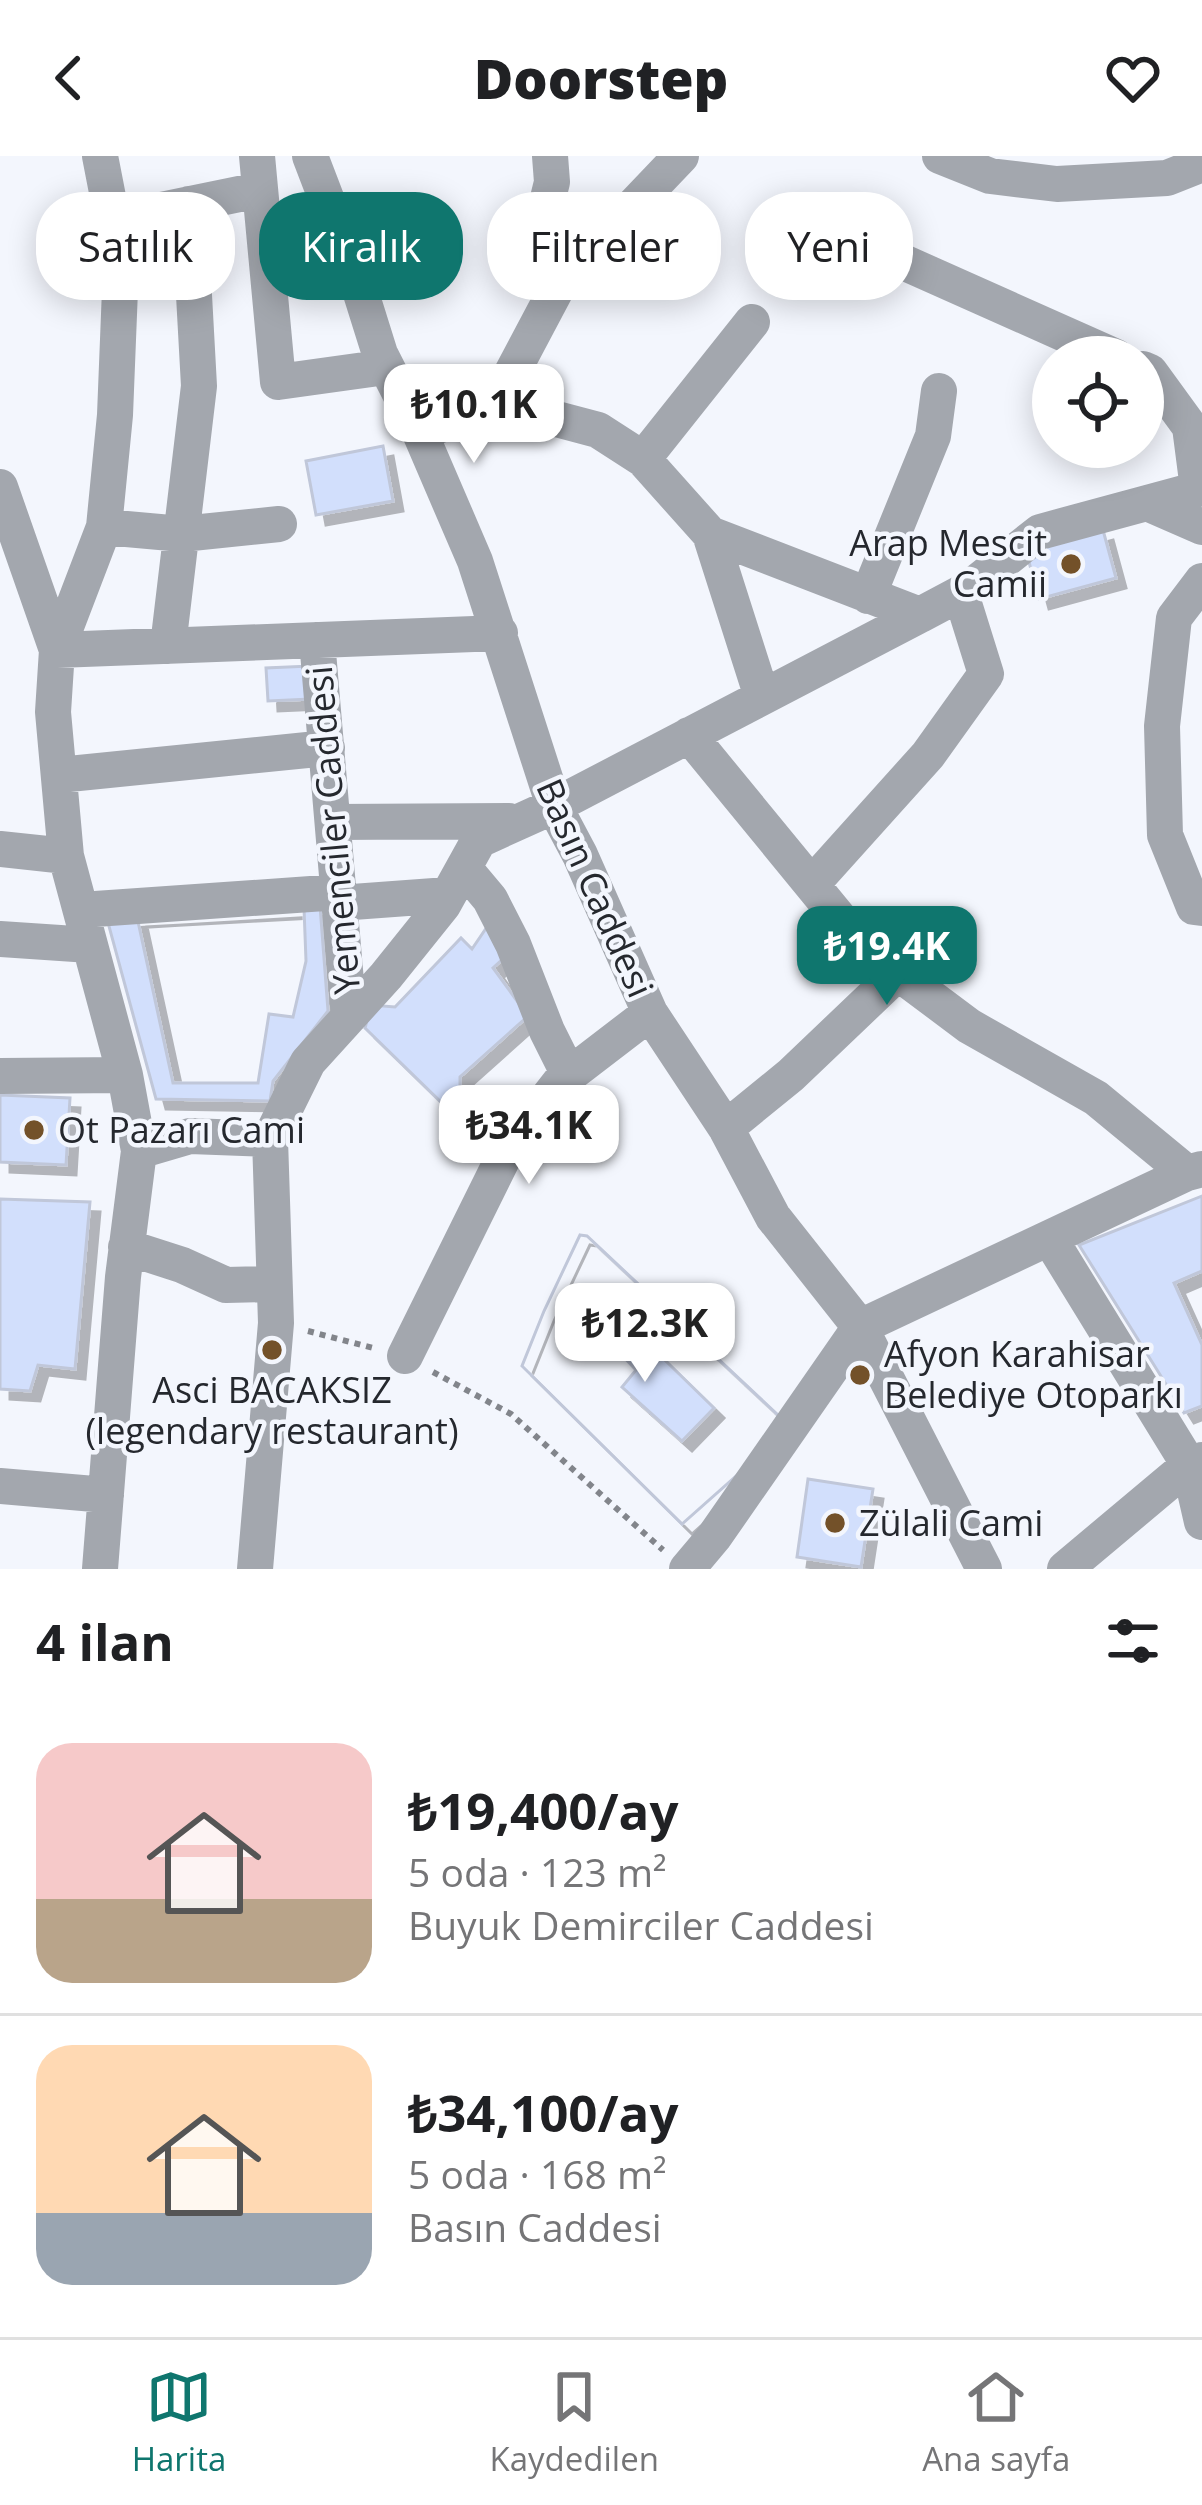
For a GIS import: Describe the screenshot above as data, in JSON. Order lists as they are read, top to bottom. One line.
{"streets":{"street":["Yemenciler Caddesi","Basın Caddesi"]},"places":["Arap Mescit Camii","Ot Pazarı Cami","Asci BACAKSIZ (legendary restaurant)","Afyon Karahisar Belediye Otoparkı","Zülali Cami"],"page":{"header":"Doorstep","chip":["Satılık","Kiralık","Filtreler","Yeni"],"price":["₺10.1K","₺19.4K","₺34.1K","₺12.3K"],"heading":"4 ilan","list":[{"name":"₺19,400/ay","note":"5 oda · 123 m² · Buyuk Demirciler Caddesi"},{"name":"₺34,100/ay","note":"5 oda · 168 m² · Basın Caddesi"}],"tabs":["Harita","Kaydedilen","Ana sayfa"]}}
